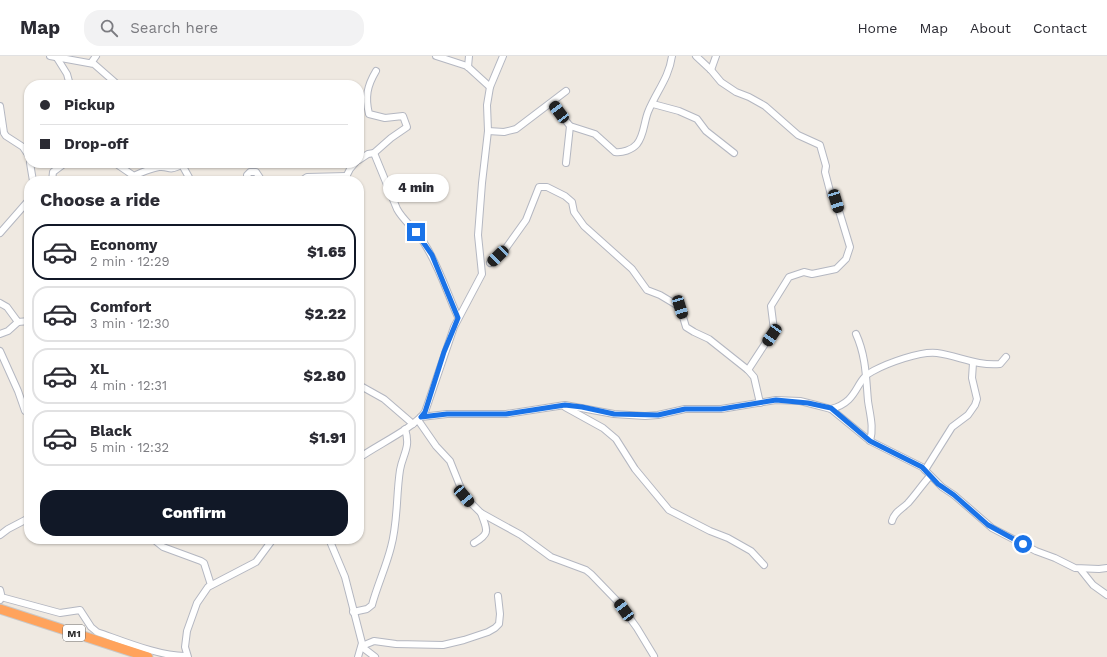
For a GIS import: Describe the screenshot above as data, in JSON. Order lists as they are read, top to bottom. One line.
{"streets":{"highway":["M1"]},"page":{"header":"Map","search":"Search here","nav":["Home","Map","About","Contact"],"banner":["Pickup","Drop-off"],"bubble":"4 min","heading":"Choose a ride","list":[{"name":"Economy","note":"2 min · 12:29","value":"$1.65"},{"name":"Comfort","note":"3 min · 12:30","value":"$2.22"},{"name":"XL","note":"4 min · 12:31","value":"$2.80"},{"name":"Black","note":"5 min · 12:32","value":"$1.91"}],"buttons":"Confirm"}}
